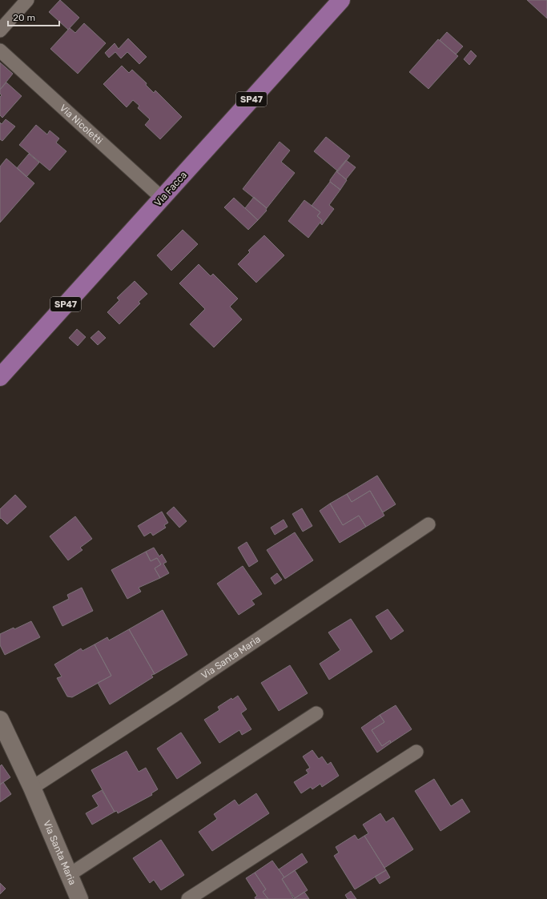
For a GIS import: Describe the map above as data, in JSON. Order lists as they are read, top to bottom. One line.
{"streets":{"main road":["SP47","Via Facca","Via Santa Maria"],"street":["Via Nicoletti"]},"crossings":[["Via Nicoletti","Via Facca"]],"scale_bar":"20 m"}
